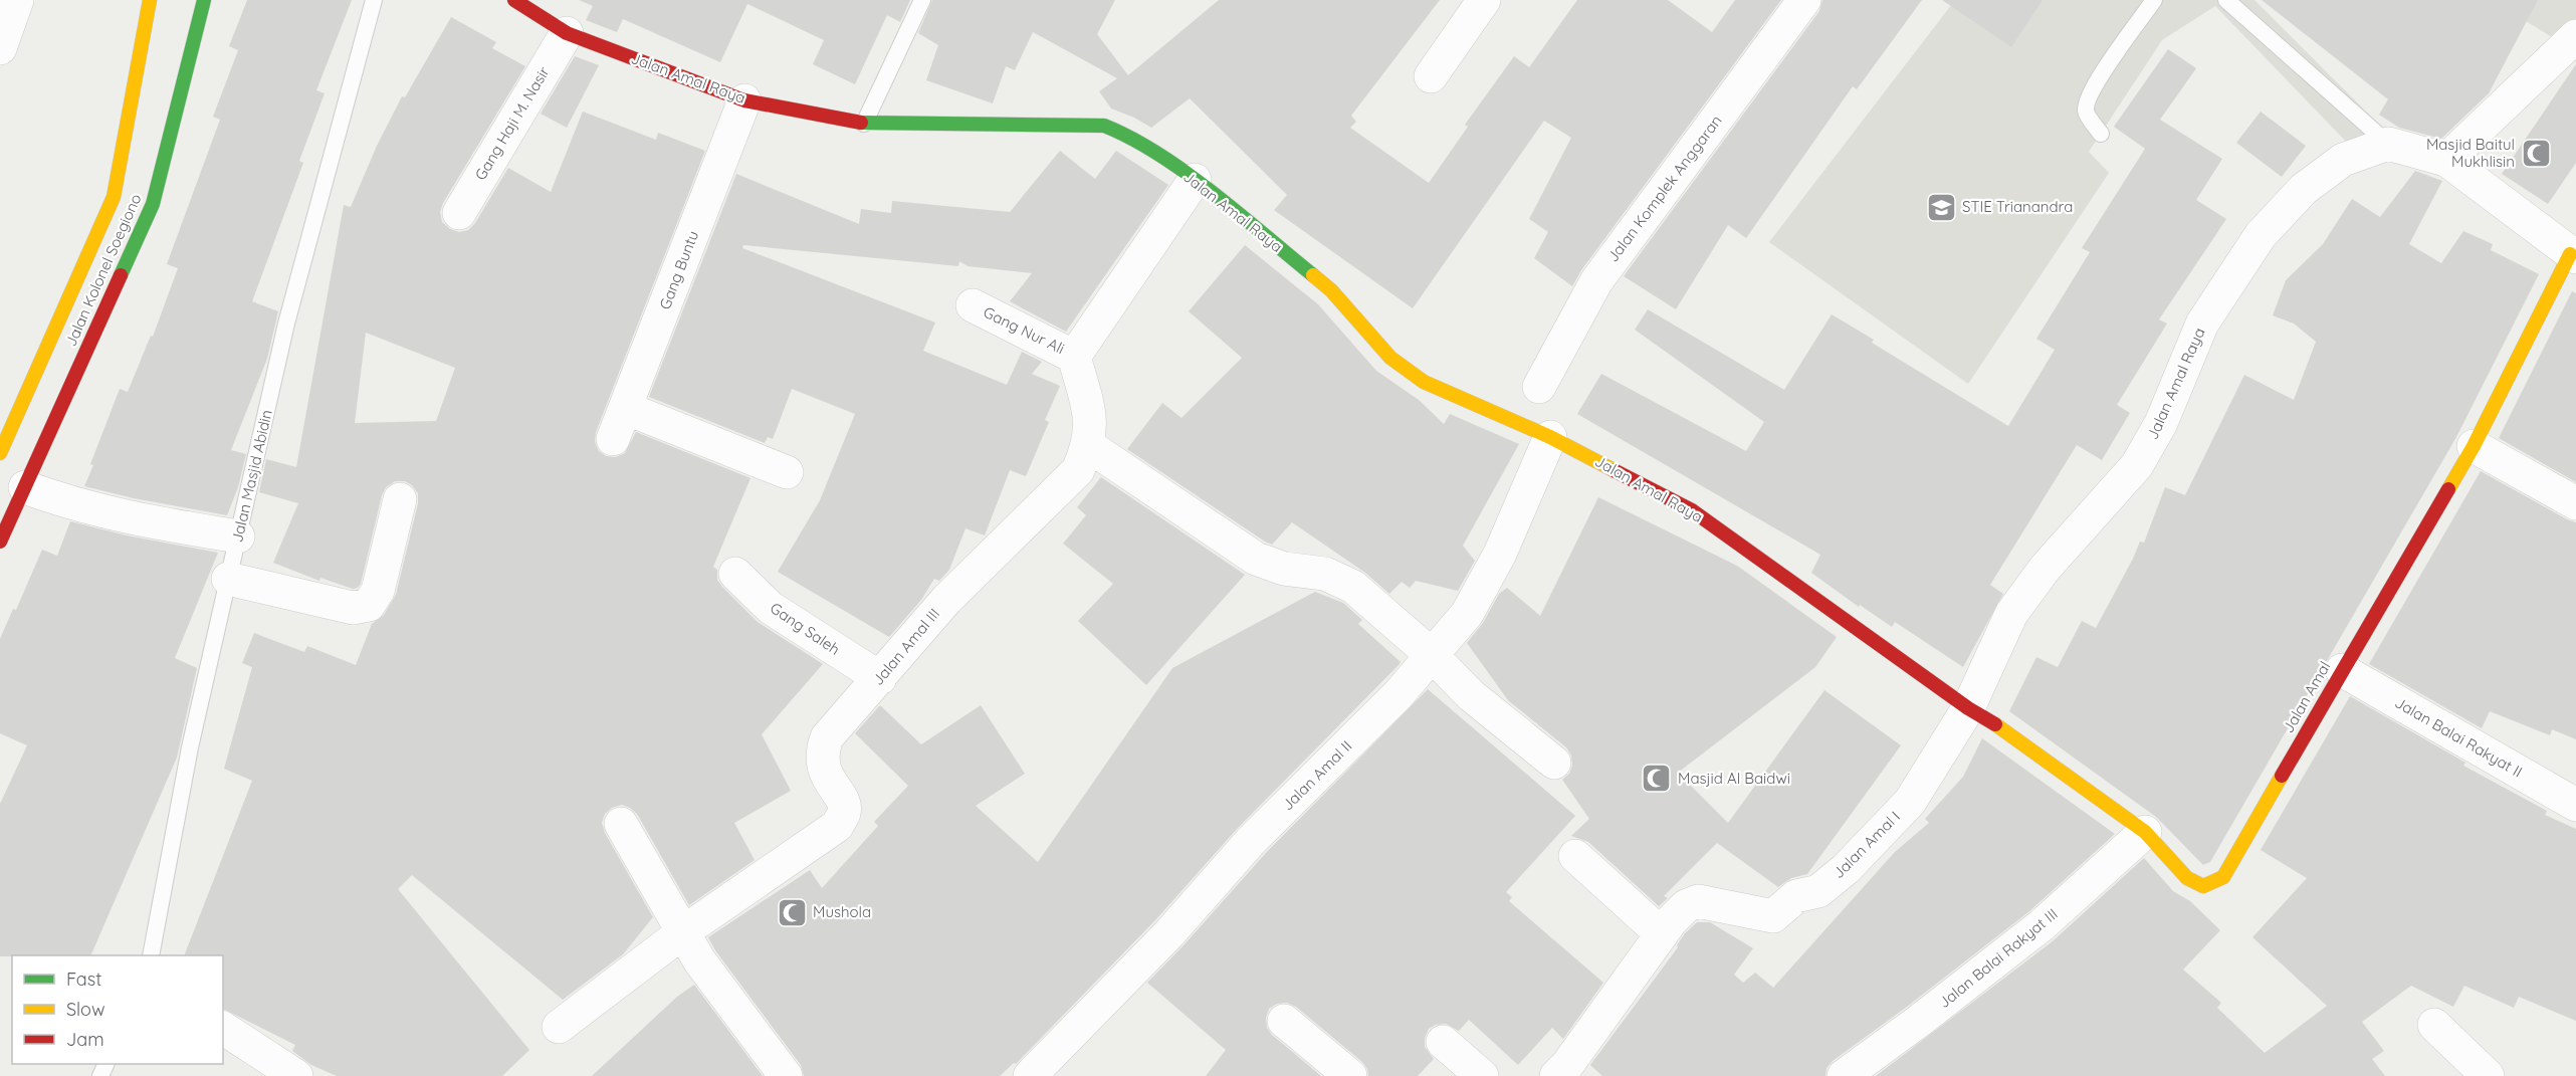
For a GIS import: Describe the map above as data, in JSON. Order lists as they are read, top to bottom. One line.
{"streets":{"street":["Jalan Amal Raya","Gang Haji M. Nasir","Jalan Komplek Anggaran","Jalan Kolonel Soegiono","Gang Buntu","Gang Nur Ali","Gang Saleh","Jalan Amal III","Jalan Amal","Jalan Balai Rakyat II","Jalan Amal II","Jalan Amal I","Jalan Balai Rakyat III"],"lane":["Jalan Masjid Abidin"]},"crossings":[["Jalan Amal Raya","Gang Haji M. Nasir"],["Jalan Amal Raya","Gang Buntu"],["Jalan Amal Raya","Jalan Amal"],["Jalan Amal Raya","Jalan Amal II"],["Jalan Amal Raya","Jalan Amal I"],["Gang Nur Ali","Jalan Amal III"],["Gang Saleh","Jalan Amal III"],["Jalan Amal","Jalan Balai Rakyat II"],["Jalan Amal","Jalan Amal I"],["Jalan Amal","Jalan Balai Rakyat III"]],"places":{"mosque":["Masjid Baitul Mukhlisin","Masjid Al Baidwi","Mushola"],"school or university":["STIE Trianandra"]},"legend":["Fast","Slow","Jam"]}
